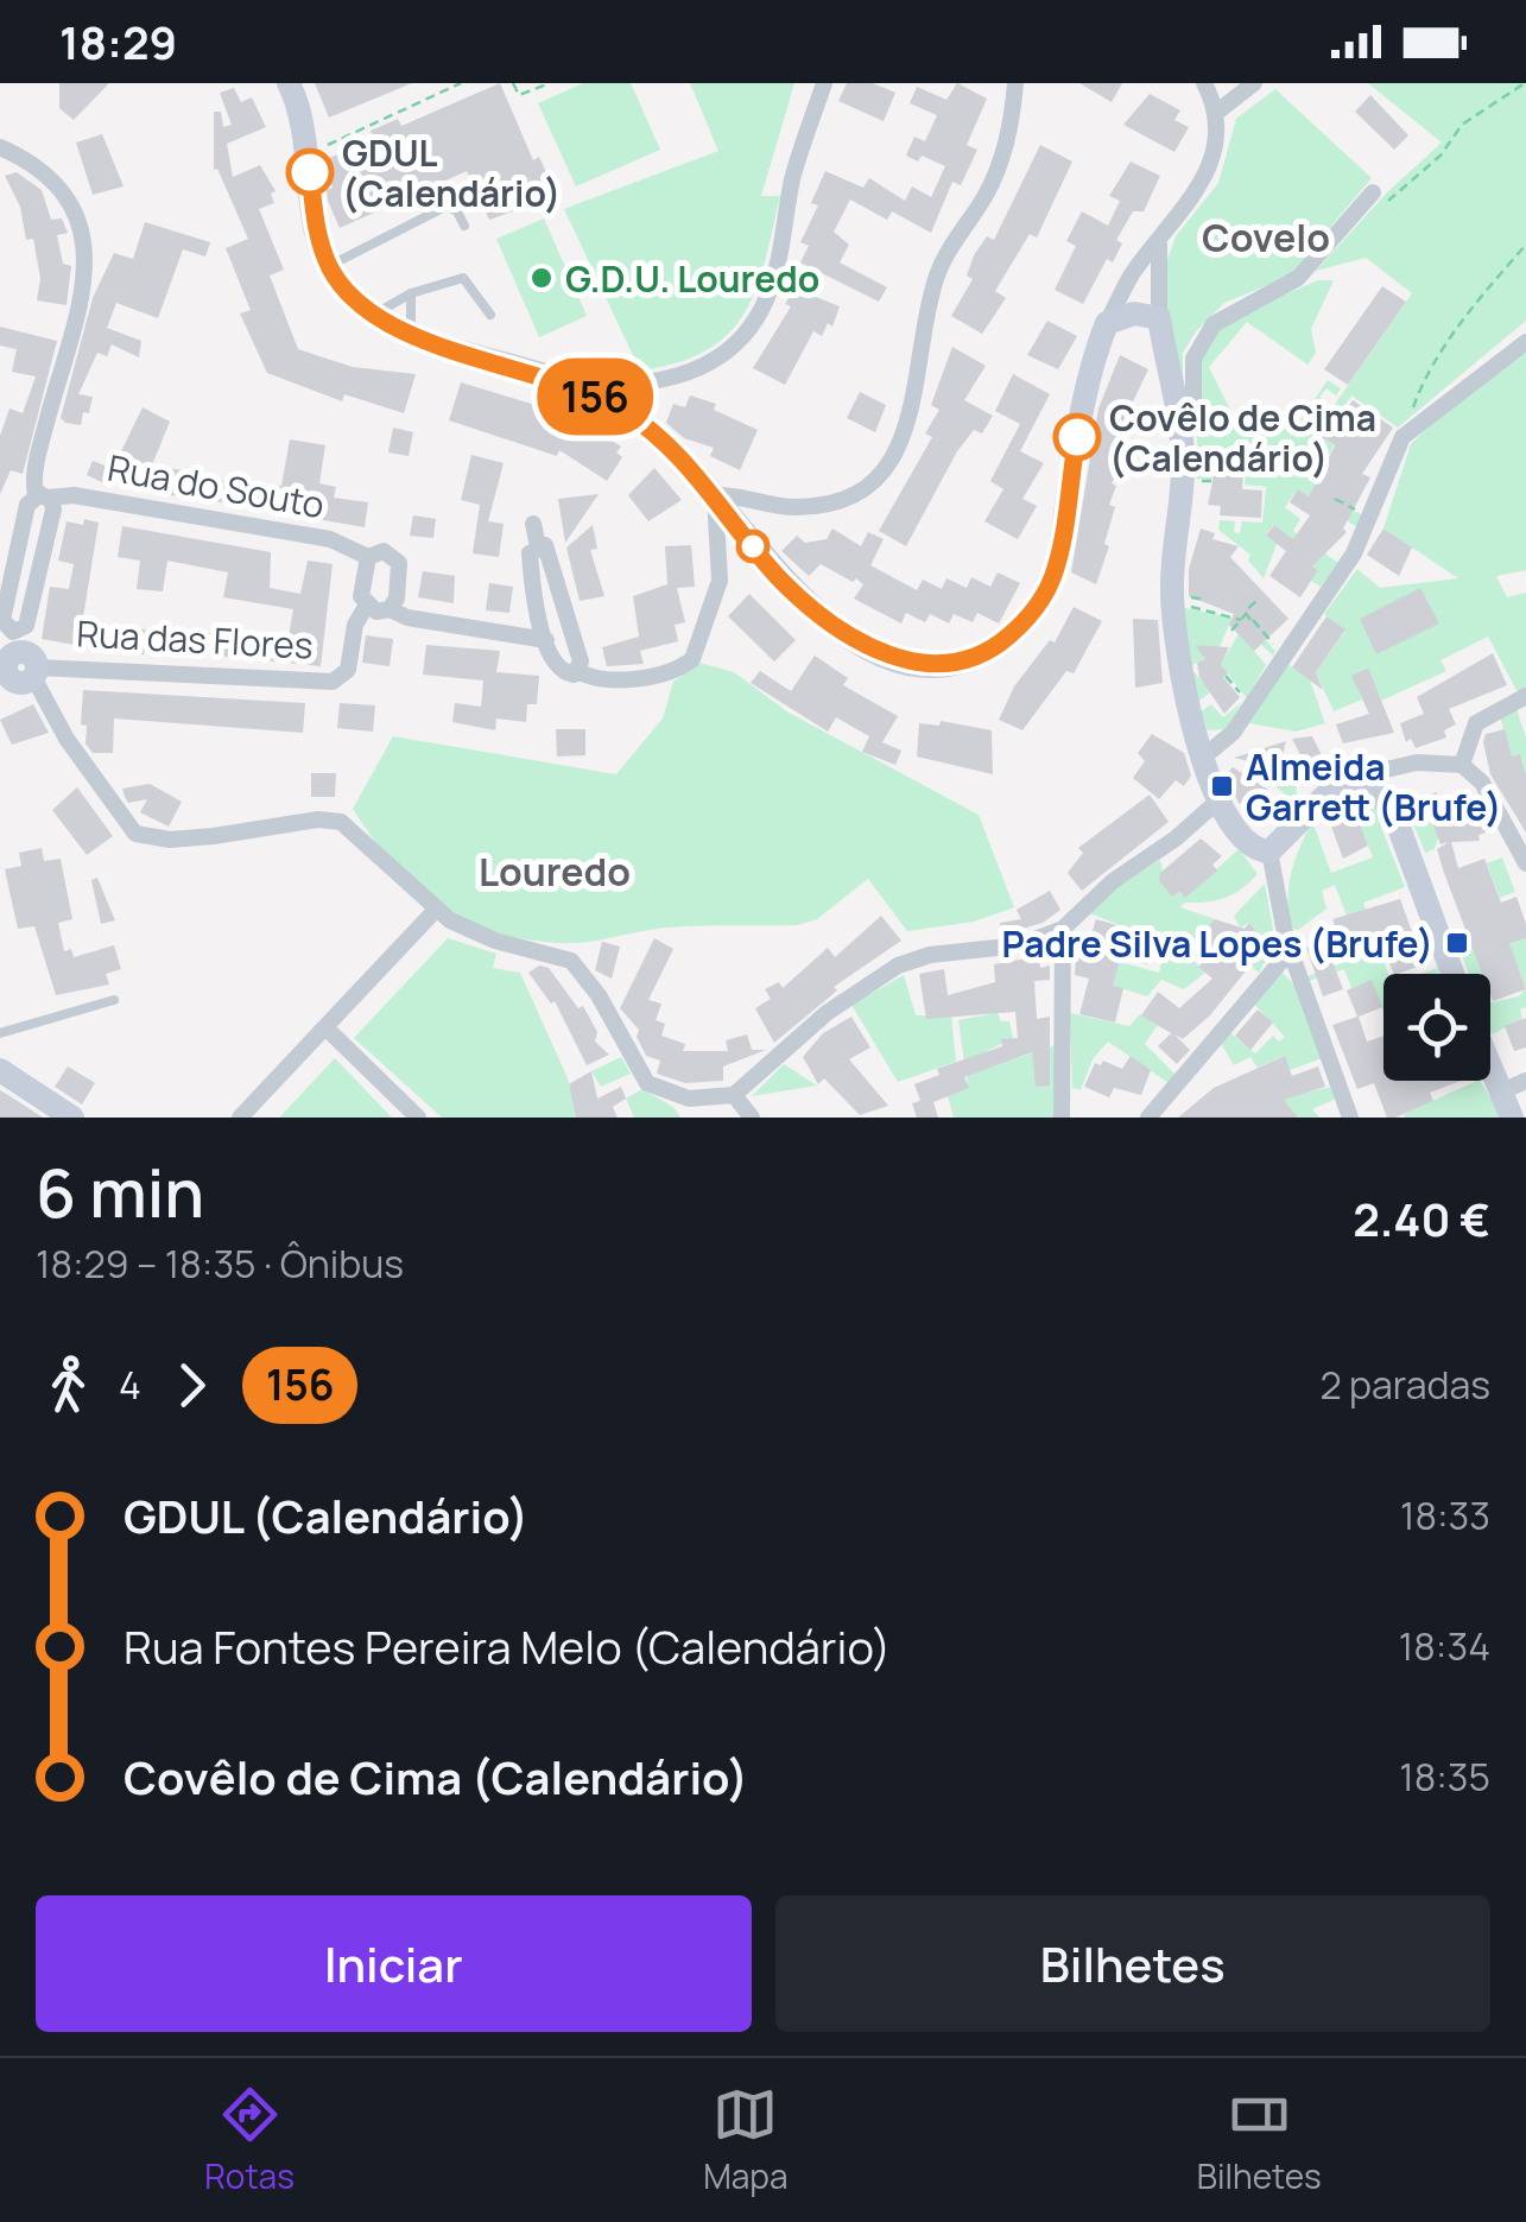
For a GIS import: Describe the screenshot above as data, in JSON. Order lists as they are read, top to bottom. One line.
{"streets":{"street":["Rua do Souto","Rua das Flores"]},"districts":["Covelo","Louredo"],"places":{"other":["GDUL (Calendário)","G.D.U. Louredo","Covêlo de Cima (Calendário)"],"transit":["Almeida Garrett (Brufe)","Padre Silva Lopes (Brufe)"]},"lines":["bus line 156"],"page":{"status":"18:29","on_map":"156","heading":["6 min","18:29 – 18:35 · Ônibus","2.40 €"],"legs":["4","156","2 paradas"],"list":[{"name":"GDUL (Calendário)","value":"18:33"},{"name":"Rua Fontes Pereira Melo (Calendário)","value":"18:34"},{"name":"Covêlo de Cima (Calendário)","value":"18:35"}],"buttons":["Iniciar","Bilhetes"],"tabs":["Rotas","Mapa","Bilhetes"]}}
